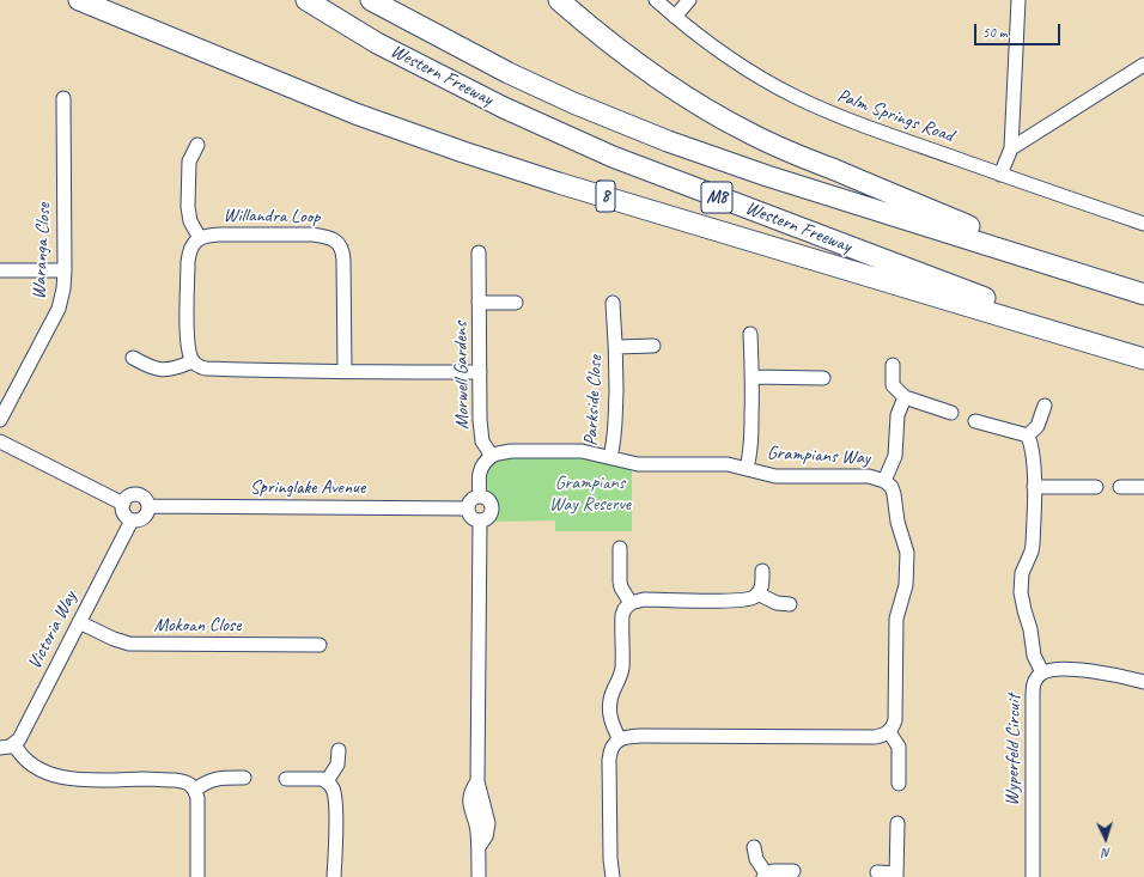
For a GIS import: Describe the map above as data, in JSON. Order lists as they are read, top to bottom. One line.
{"streets":{"highway":["Western Freeway","8","M8"],"street":["Palm Springs Road","Willandra Loop","Waranga Close","Morwell Gardens","Parkside Close","Grampians Way","Springlake Avenue","Mokoan Close","Victoria Way","Wyperfeld Circuit"]},"crossings":[["Western Freeway","8"],["Morwell Gardens","Grampians Way"],["Parkside Close","Grampians Way"],["Springlake Avenue","Victoria Way"],["Mokoan Close","Victoria Way"]],"parks":["Grampians Way Reserve"],"scale_bar":"50 m","north":"bottom"}
